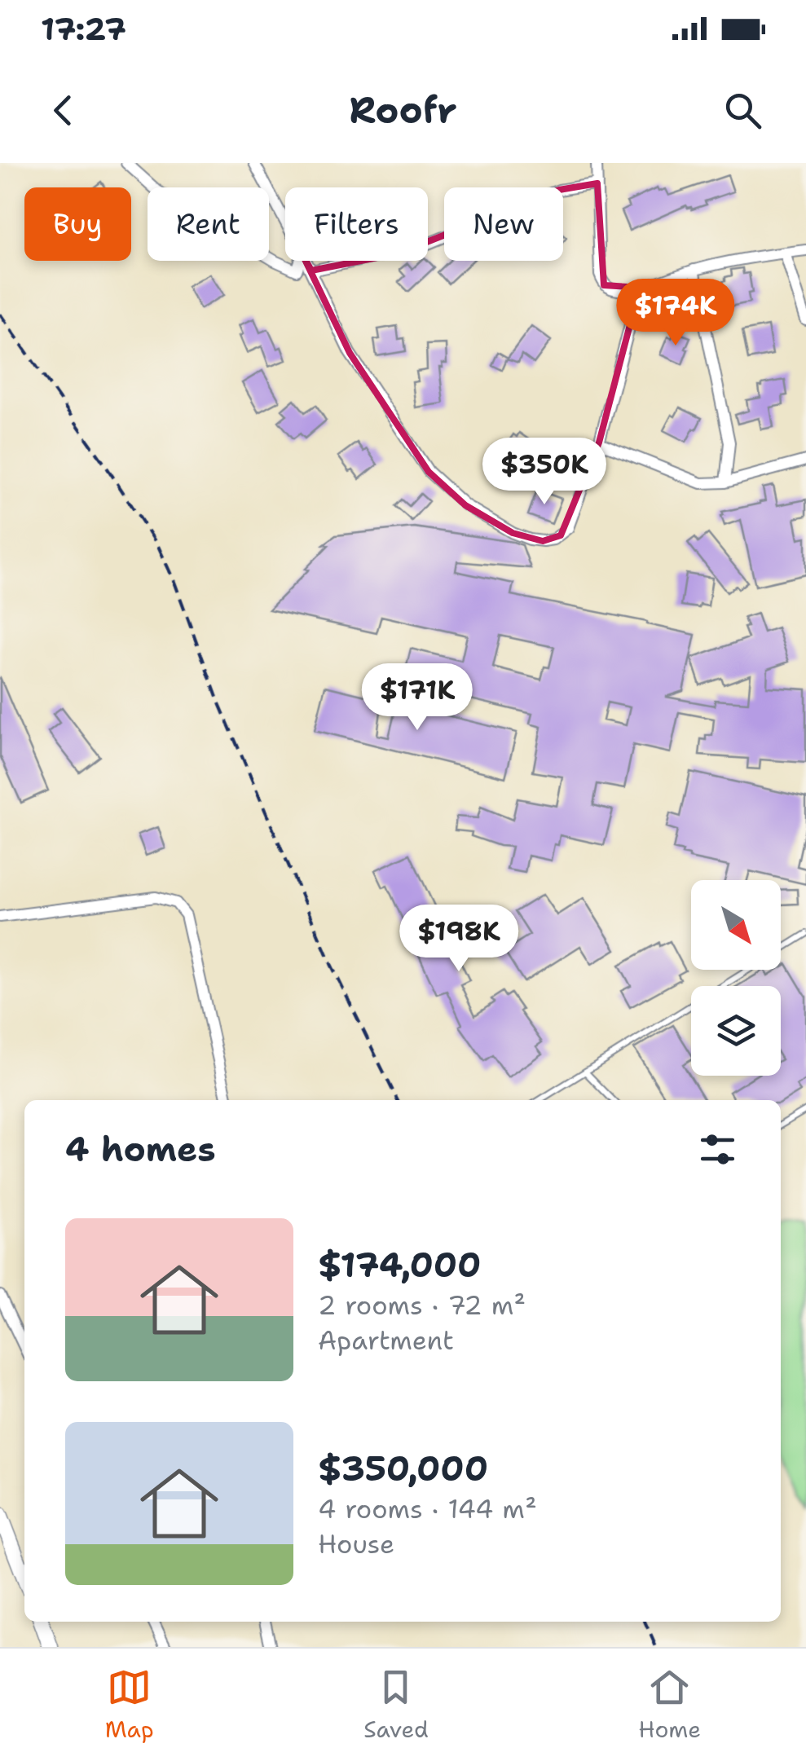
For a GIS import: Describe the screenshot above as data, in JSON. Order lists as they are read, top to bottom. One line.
{"north":"bottom right","page":{"status":"17:27","header":"Roofr","chip":["Buy","Rent","Filters","New"],"price":["$174K","$350K","$171K","$198K"],"heading":"4 homes","list":[{"name":"$174,000","note":"2 rooms · 72 m² · Apartment"},{"name":"$350,000","note":"4 rooms · 144 m² · House"}],"tabs":["Map","Saved","Home"]}}
